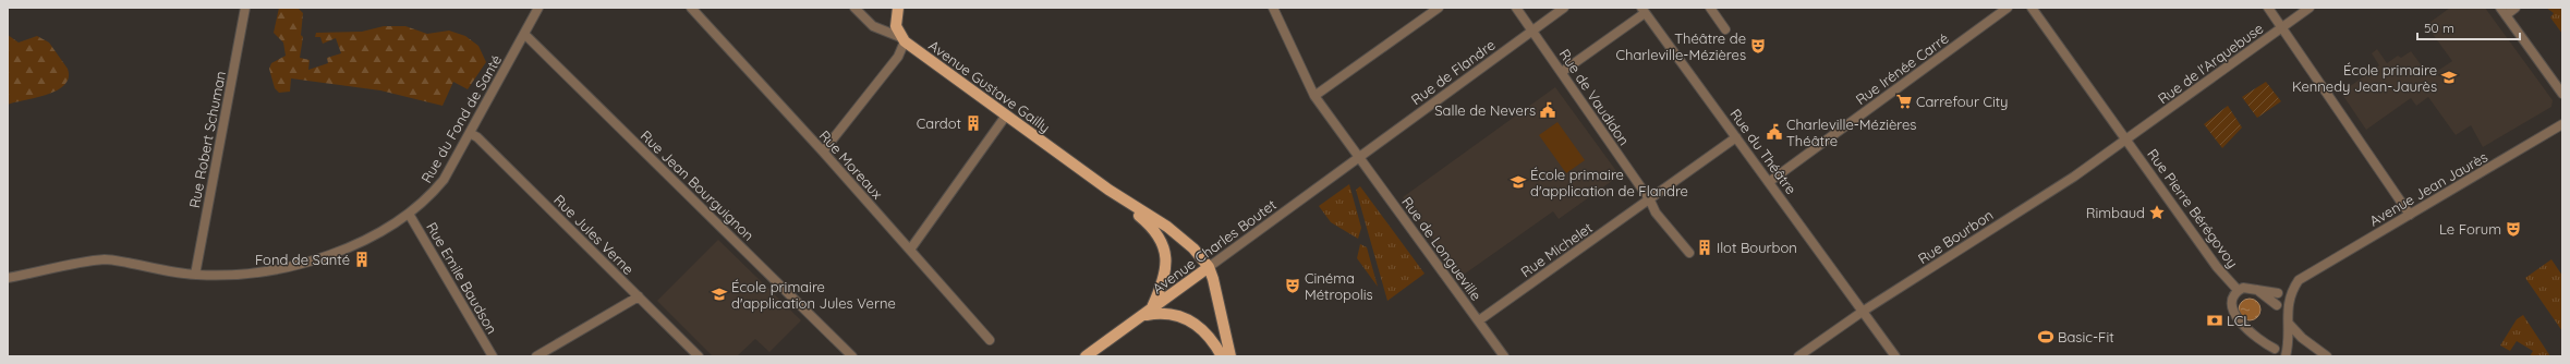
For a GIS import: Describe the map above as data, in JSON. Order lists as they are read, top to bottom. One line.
{"streets":{"main road":["Avenue Gustave Gailly","Avenue Charles Boutet"],"street":["Rue de l'Arquebuse","Rue Irénée Carré","Rue de Flandre","Rue de Vaudidon","Rue du Fond de Santé","Rue Robert Schuman","Rue du Théâtre","Rue Moreaux","Rue Jean Bourguignon","Avenue Jean Jaurès","Rue Pierre Bérégovoy","Rue Jules Verne","Rue Bourbon","Rue de Longueville","Rue Michelet","Rue Emile Baudson"]},"crossings":[["Rue de l'Arquebuse","Rue Pierre Bérégovoy"],["Rue de l'Arquebuse","Rue Bourbon"],["Rue Irénée Carré","Rue du Théâtre"],["Rue de Flandre","Rue de Vaudidon"],["Rue de Flandre","Avenue Charles Boutet"],["Rue de Flandre","Rue de Longueville"],["Rue de Vaudidon","Rue Michelet"],["Rue du Fond de Santé","Rue Robert Schuman"],["Rue du Fond de Santé","Rue Jean Bourguignon"],["Rue du Fond de Santé","Rue Jules Verne"],["Rue du Fond de Santé","Rue Emile Baudson"],["Rue du Théâtre","Rue Bourbon"],["Rue du Théâtre","Rue Michelet"],["Rue Pierre Bérégovoy","Rue Bourbon"],["Avenue Charles Boutet","Rue de Longueville"],["Rue de Longueville","Rue Michelet"]],"places":{"theatre":["Théâtre de Charleville-Mézières","Le Forum","Cinéma Métropolis"],"school or university":["École primaire Kennedy Jean-Jaurès","École primaire d'application de Flandre","École primaire d'application Jules Verne"],"supermarket":["Carrefour City"],"public building":["Salle de Nevers","Charleville-Mézières Théâtre"],"building":["Cardot","Ilot Bourbon","Fond de Santé"],"place":["Rimbaud"],"bank":["LCL"],"sports":["Basic-Fit"]},"scale_bar":"50 m"}
